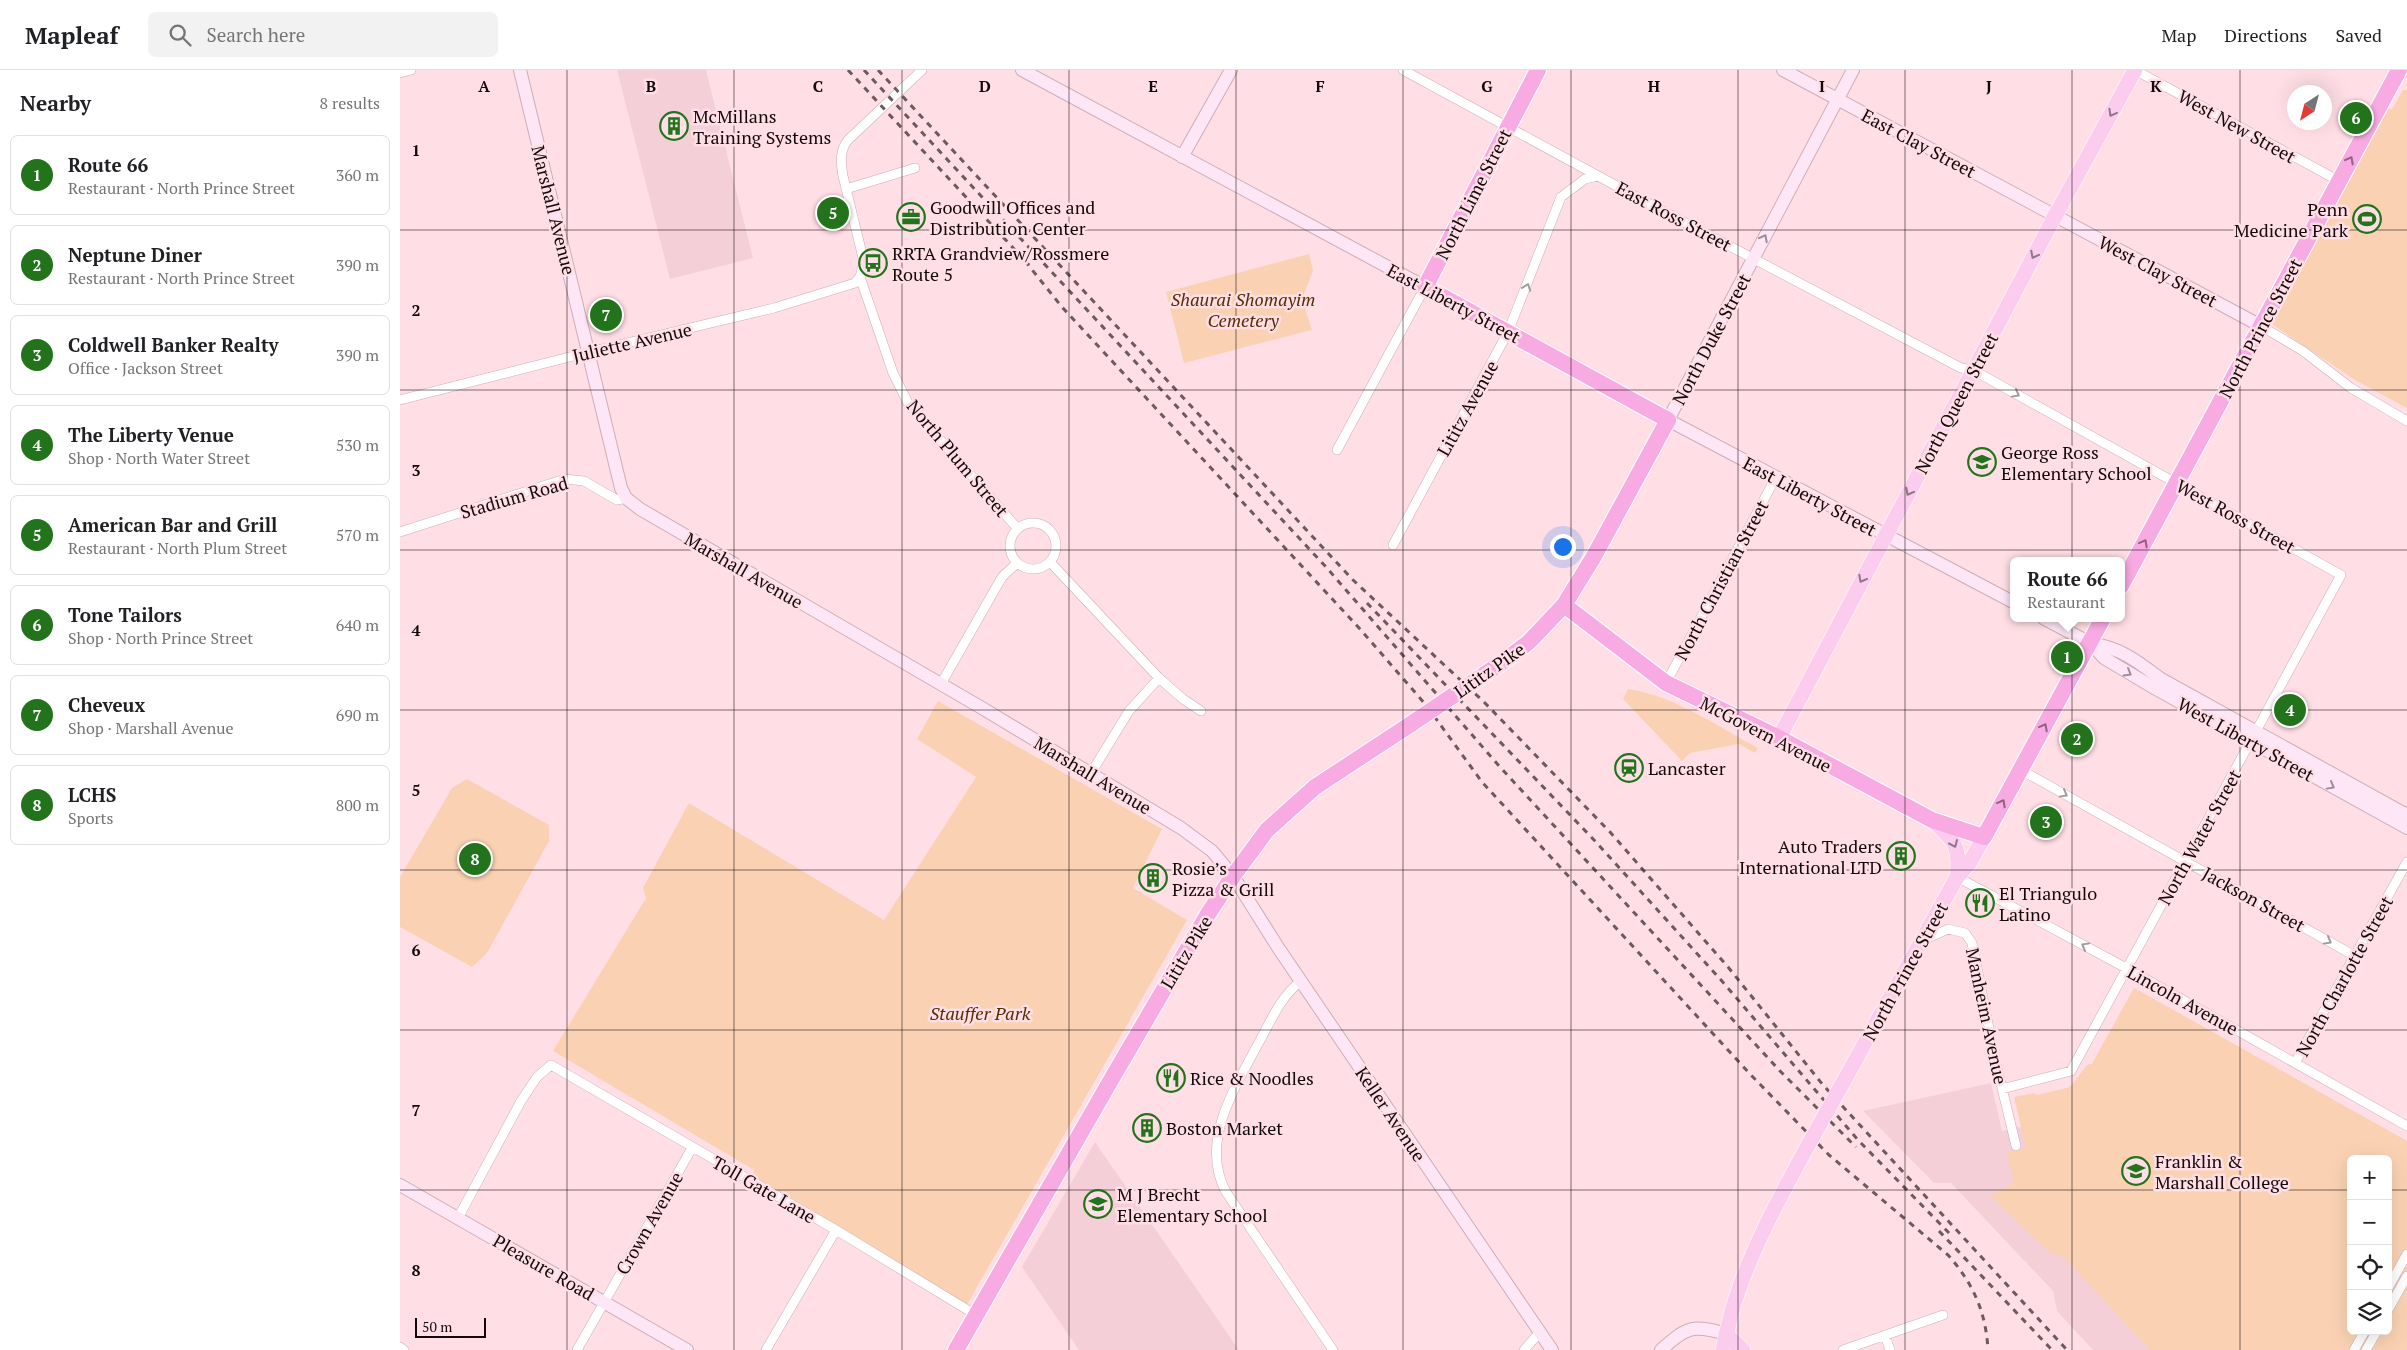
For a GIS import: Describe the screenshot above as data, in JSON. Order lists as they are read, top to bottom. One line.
{"streets":{"highway":["North Lime Street","East Liberty Street","North Prince Street","North Duke Street","Lititz Pike","McGovern Avenue"],"main road":["East Clay Street","Marshall Avenue","West Clay Street","North Queen Street","West Liberty Street","Keller Avenue","Pleasure Road"],"street":["West New Street","East Ross Street","Juliette Avenue","Lititz Avenue","North Plum Street","Stadium Road","West Ross Street","North Christian Street","North Water Street","Jackson Street","North Charlotte Street","Lincoln Avenue","Manheim Avenue","Toll Gate Lane","Crown Avenue"]},"crossings":[["West New Street","North Prince Street"],["West New Street","North Queen Street"],["East Clay Street","West Clay Street"],["East Clay Street","North Duke Street"],["East Clay Street","North Queen Street"],["North Lime Street","East Ross Street"],["North Lime Street","East Liberty Street"],["Marshall Avenue","Juliette Avenue"],["Marshall Avenue","Stadium Road"],["Marshall Avenue","Lititz Pike"],["Marshall Avenue","Keller Avenue"],["East Ross Street","North Duke Street"],["East Ross Street","North Queen Street"],["East Ross Street","Lititz Avenue"],["East Ross Street","West Ross Street"],["West Clay Street","North Prince Street"],["West Clay Street","North Queen Street"],["East Liberty Street","North Duke Street"],["East Liberty Street","North Queen Street"],["East Liberty Street","Lititz Avenue"],["East Liberty Street","North Christian Street"],["North Prince Street","West Ross Street"],["North Prince Street","McGovern Avenue"],["North Prince Street","West Liberty Street"],["North Prince Street","Jackson Street"],["North Prince Street","Lincoln Avenue"],["North Prince Street","Manheim Avenue"],["North Duke Street","Lititz Pike"],["North Duke Street","McGovern Avenue"],["Juliette Avenue","North Plum Street"],["North Queen Street","West Ross Street"],["North Queen Street","McGovern Avenue"],["West Ross Street","North Water Street"],["North Christian Street","McGovern Avenue"],["Lititz Pike","McGovern Avenue"],["Lititz Pike","Keller Avenue"],["Lititz Pike","Toll Gate Lane"],["West Liberty Street","North Water Street"],["North Water Street","Jackson Street"],["North Water Street","Lincoln Avenue"],["North Water Street","Manheim Avenue"],["Jackson Street","North Charlotte Street"],["North Charlotte Street","Lincoln Avenue"],["Toll Gate Lane","Crown Avenue"],["Toll Gate Lane","Pleasure Road"],["Crown Avenue","Pleasure Road"]],"one_way":["North Queen Street","Lititz Avenue","West Ross Street","Jackson Street","Lincoln Avenue"],"parks":["Shaurai Shomayim Cemetery","Stauffer Park"],"places":{"building":["McMillans Training Systems","Auto Traders International LTD","Rosie’s Pizza & Grill","Boston Market"],"office":["Goodwill Offices and Distribution Center"],"sports":["Penn Medicine Park"],"bus stop":["RRTA Grandview/Rossmere Route 5"],"school or university":["George Ross Elementary School","Franklin & Marshall College","M J Brecht Elementary School"],"station":["Lancaster"],"restaurant":["El Triangulo Latino","Rice & Noodles"]},"scale_bar":"50 m","north":"bottom left","page":{"header":"Mapleaf","search":"Search here","nav":["Map","Directions","Saved"],"heading":["Nearby","8 results"],"pins":["6","5","7","1","4","2","3","8"],"list":[{"mark":"1","name":"Route 66","note":"Restaurant · North Prince Street","value":"360 m"},{"mark":"2","name":"Neptune Diner","note":"Restaurant · North Prince Street","value":"390 m"},{"mark":"3","name":"Coldwell Banker Realty","note":"Office · Jackson Street","value":"390 m"},{"mark":"4","name":"The Liberty Venue","note":"Shop · North Water Street","value":"530 m"},{"mark":"5","name":"American Bar and Grill","note":"Restaurant · North Plum Street","value":"570 m"},{"mark":"6","name":"Tone Tailors","note":"Shop · North Prince Street","value":"640 m"},{"mark":"7","name":"Cheveux","note":"Shop · Marshall Avenue","value":"690 m"},{"mark":"8","name":"LCHS","note":"Sports","value":"800 m"}],"popup":["Route 66","Restaurant"],"map_buttons":["+","−"],"scale":"50 m"},"grid":{"columns":["A","B","C","D","E","F","G","H","I","J","K"],"rows":["1","2","3","4","5","6","7","8"]}}
